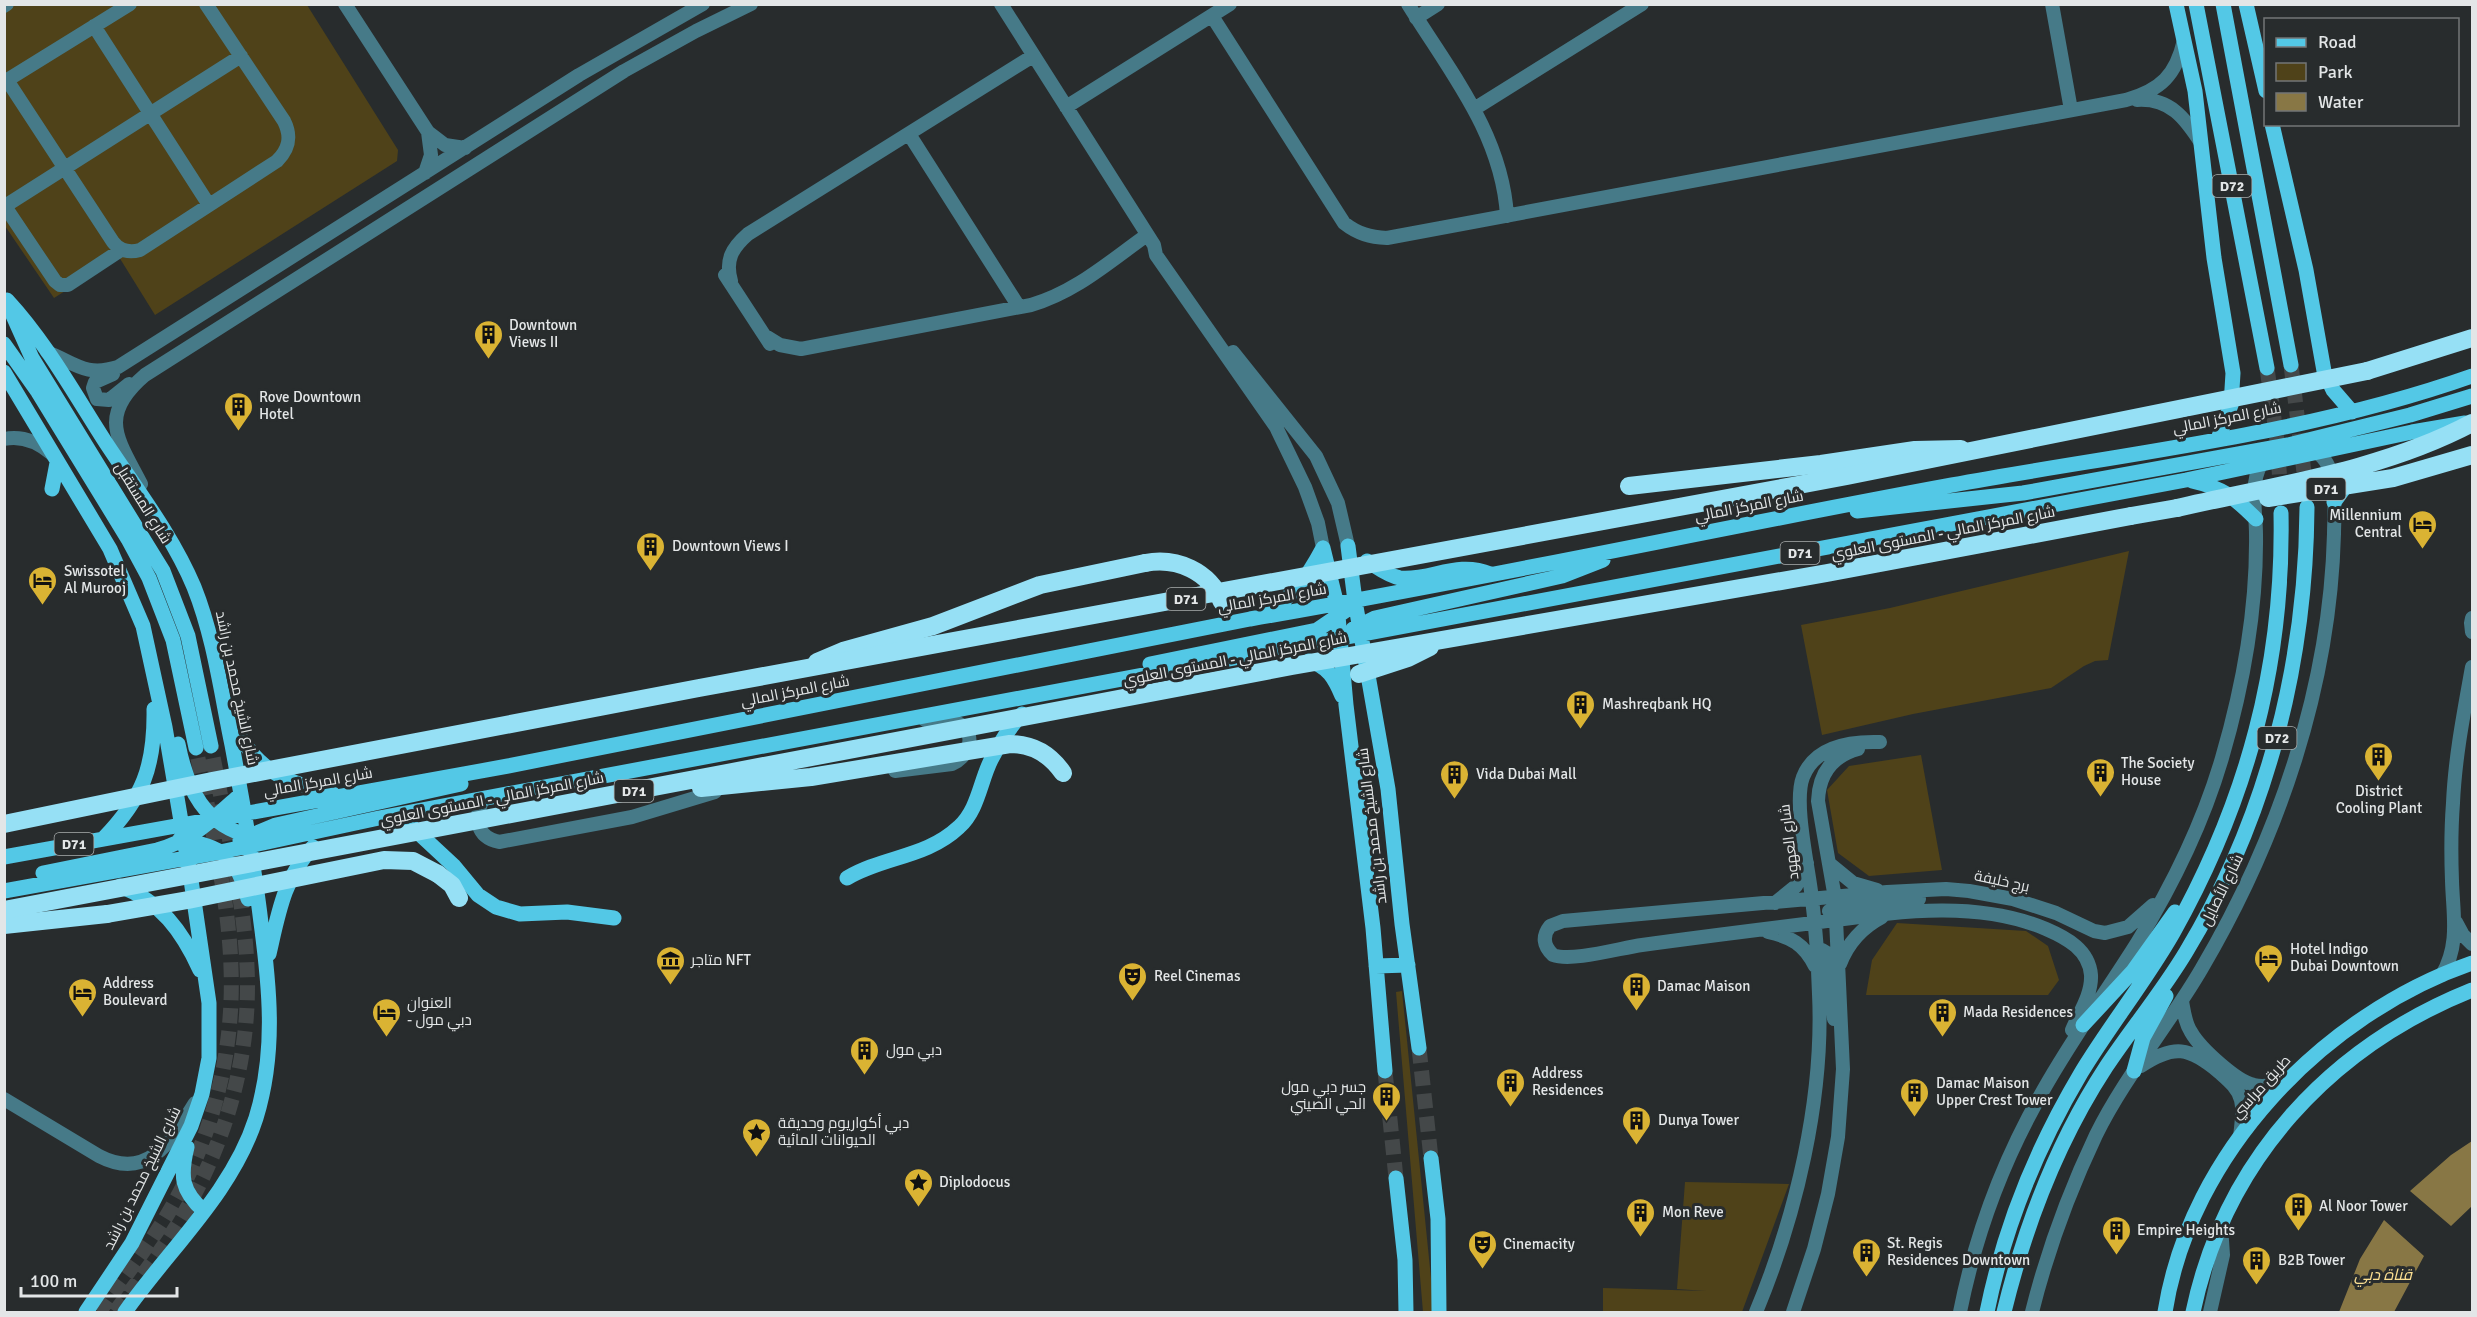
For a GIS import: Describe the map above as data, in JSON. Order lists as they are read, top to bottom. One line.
{"streets":{"highway":["D71","شارع المركز المالي - المستوى العلوي"],"main road":["D72","شارع المركز المالي","شارع المستقبل","شارع الشيخ محمد بن راشد","شارع الأصايل","طريق مراسي"],"street":["شارع العهود","برج خليفة"]},"crossings":[["شارع المركز المالي","شارع الشيخ محمد بن راشد"],["D71","شارع الشيخ محمد بن راشد"],["D71","شارع الأصايل"],["شارع المستقبل","شارع الشيخ محمد بن راشد"],["شارع العهود","برج خليفة"]],"water":["قناة دبي"],"places":{"building":["Downtown Views II","Rove Downtown Hotel","Downtown Views I","Mashreqbank HQ","District Cooling Plant","The Society House","Vida Dubai Mall","Damac Maison","Mada Residences","دبي مول","Address Residences","Damac Maison Upper Crest Tower","جسر دبي مول الحي الصيني","Dunya Tower","Al Noor Tower","Mon Reve","Empire Heights","St. Regis Residences Downtown","B2B Tower"],"hotel":["Millennium Central","Swissotel Al Murooj","Hotel Indigo Dubai Downtown","Address Boulevard","العنوان - دبي مول"],"museum":["متاجر NFT"],"theatre":["Reel Cinemas","Cinemacity"],"place":["دبي أكواريوم وحديقة الحيوانات المائية","Diplodocus"]},"legend":["Road","Park","Water"],"scale_bar":"100 m"}
